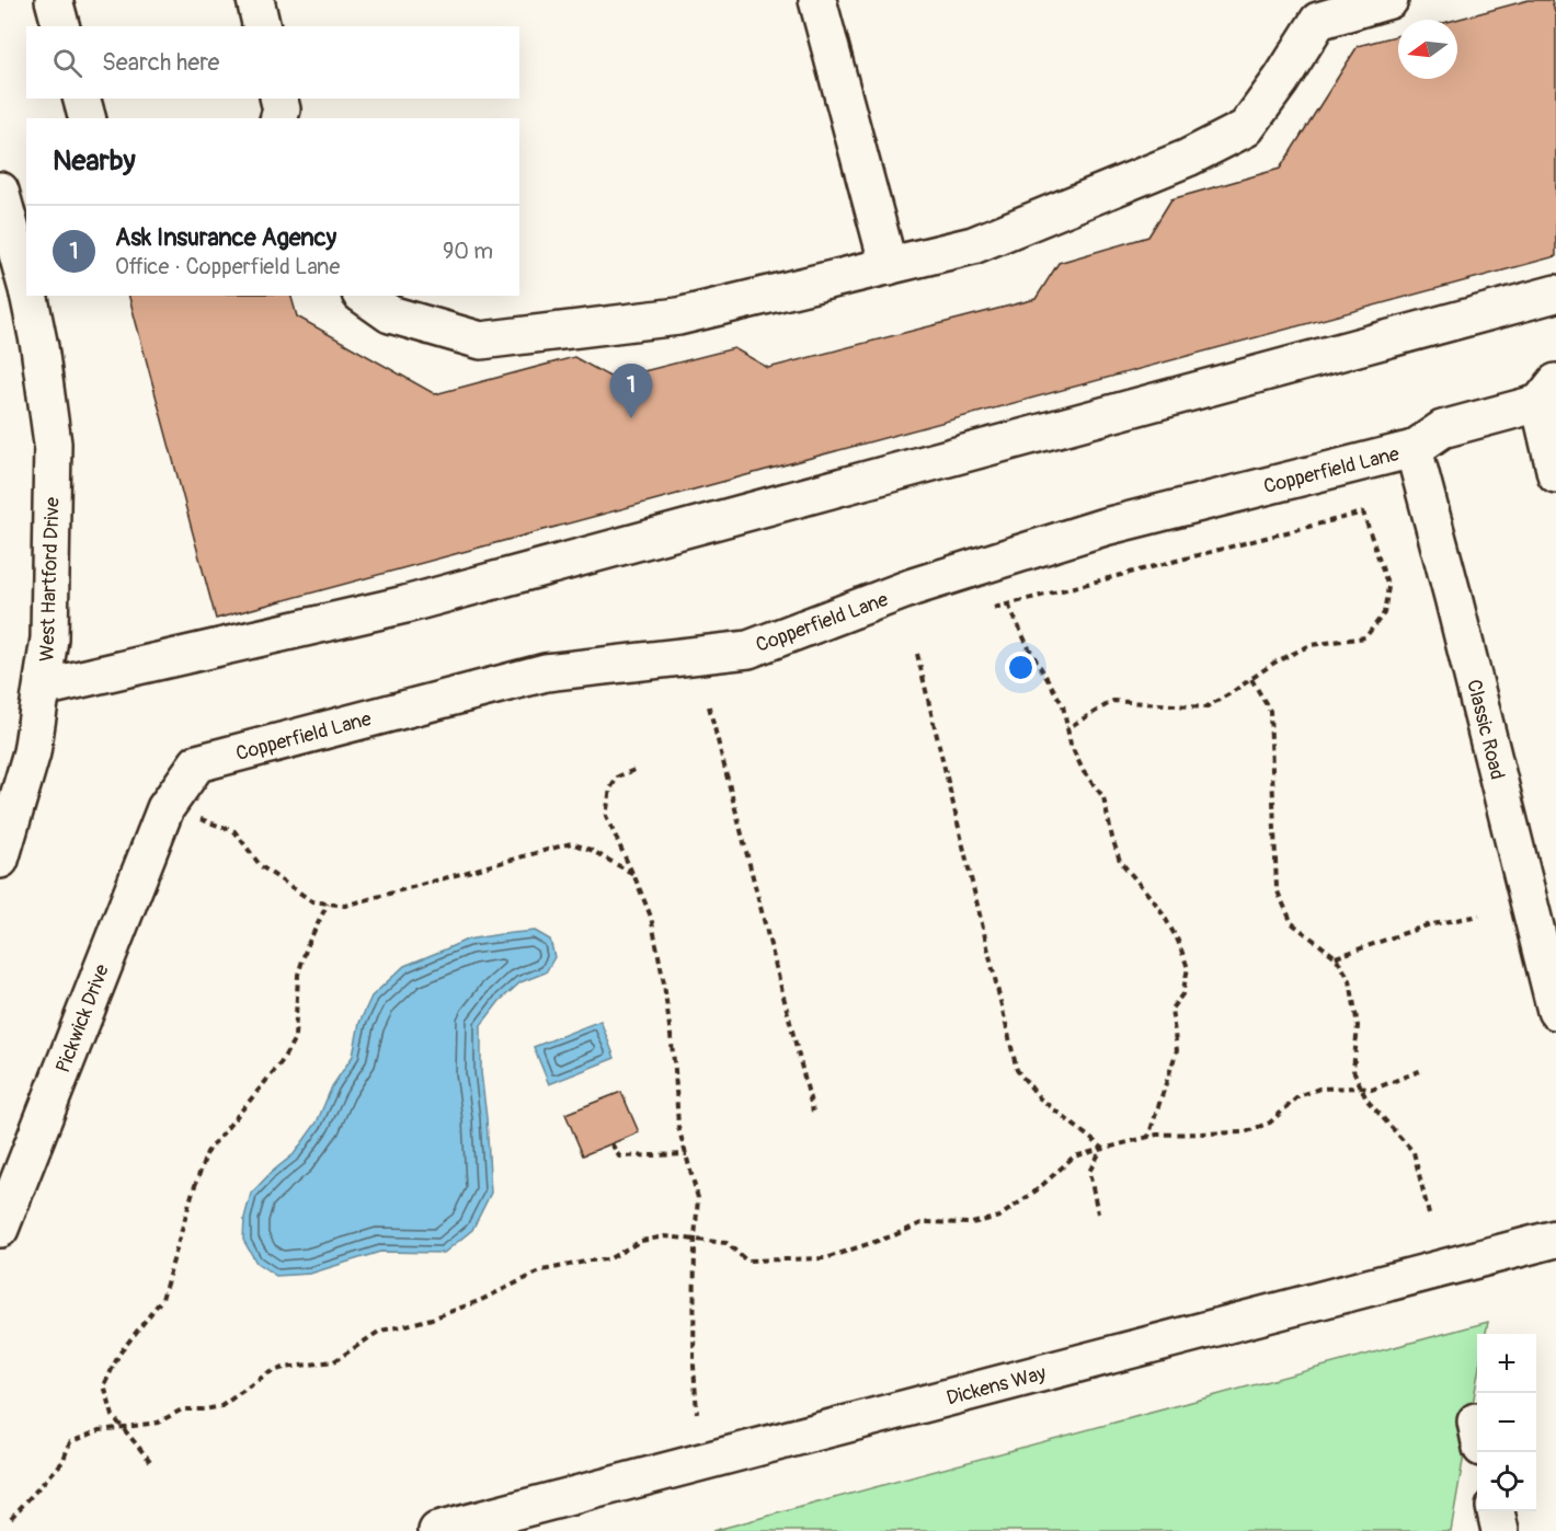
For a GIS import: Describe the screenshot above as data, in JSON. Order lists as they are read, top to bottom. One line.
{"streets":{"street":["Copperfield Lane","West Hartford Drive","Classic Road","Pickwick Drive","Dickens Way"]},"crossings":[["Copperfield Lane","Classic Road"],["Copperfield Lane","Pickwick Drive"]],"north":"left","page":{"search":"Search here","heading":"Nearby","list":[{"mark":"1","name":"Ask Insurance Agency","note":"Office · Copperfield Lane","value":"90 m"}],"pins":"1","map_buttons":["+","−"]}}
